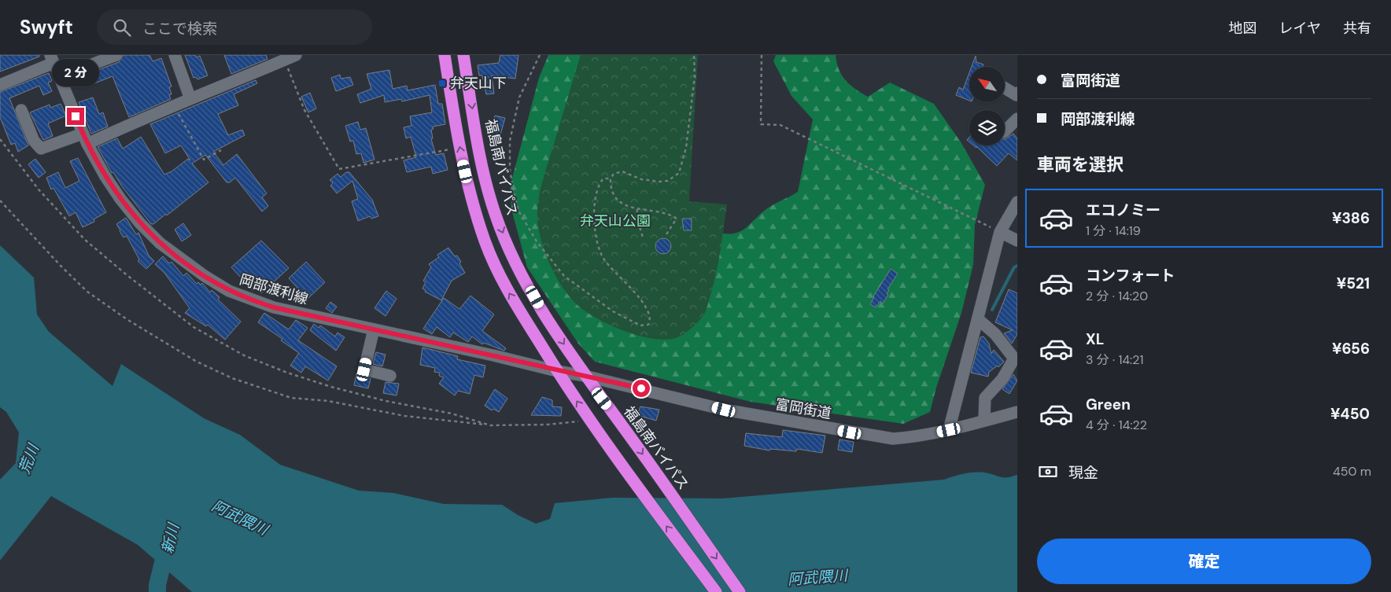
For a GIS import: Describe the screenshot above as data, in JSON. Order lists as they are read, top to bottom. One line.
{"streets":{"highway":["福島南バイパス"],"street":["岡部渡利線","富岡街道"]},"crossings":[["福島南バイパス","岡部渡利線"],["福島南バイパス","富岡街道"],["岡部渡利線","富岡街道"]],"water":["荒川","阿武隈川","新川"],"parks":["弁天山公園"],"places":{"transit":["弁天山下"]},"north":"top left","page":{"header":"Swyft","search":"ここで検索","nav":["地図","レイヤ","共有"],"banner":["富岡街道","岡部渡利線"],"bubble":"2 分","heading":"車両を選択","list":[{"name":"エコノミー","note":"1 分 · 14:19","value":"¥386"},{"name":"コンフォート","note":"2 分 · 14:20","value":"¥521"},{"name":"XL","note":"3 分 · 14:21","value":"¥656"},{"name":"Green","note":"4 分 · 14:22","value":"¥450"}],"pay":["現金","450 m"],"buttons":"確定"}}
